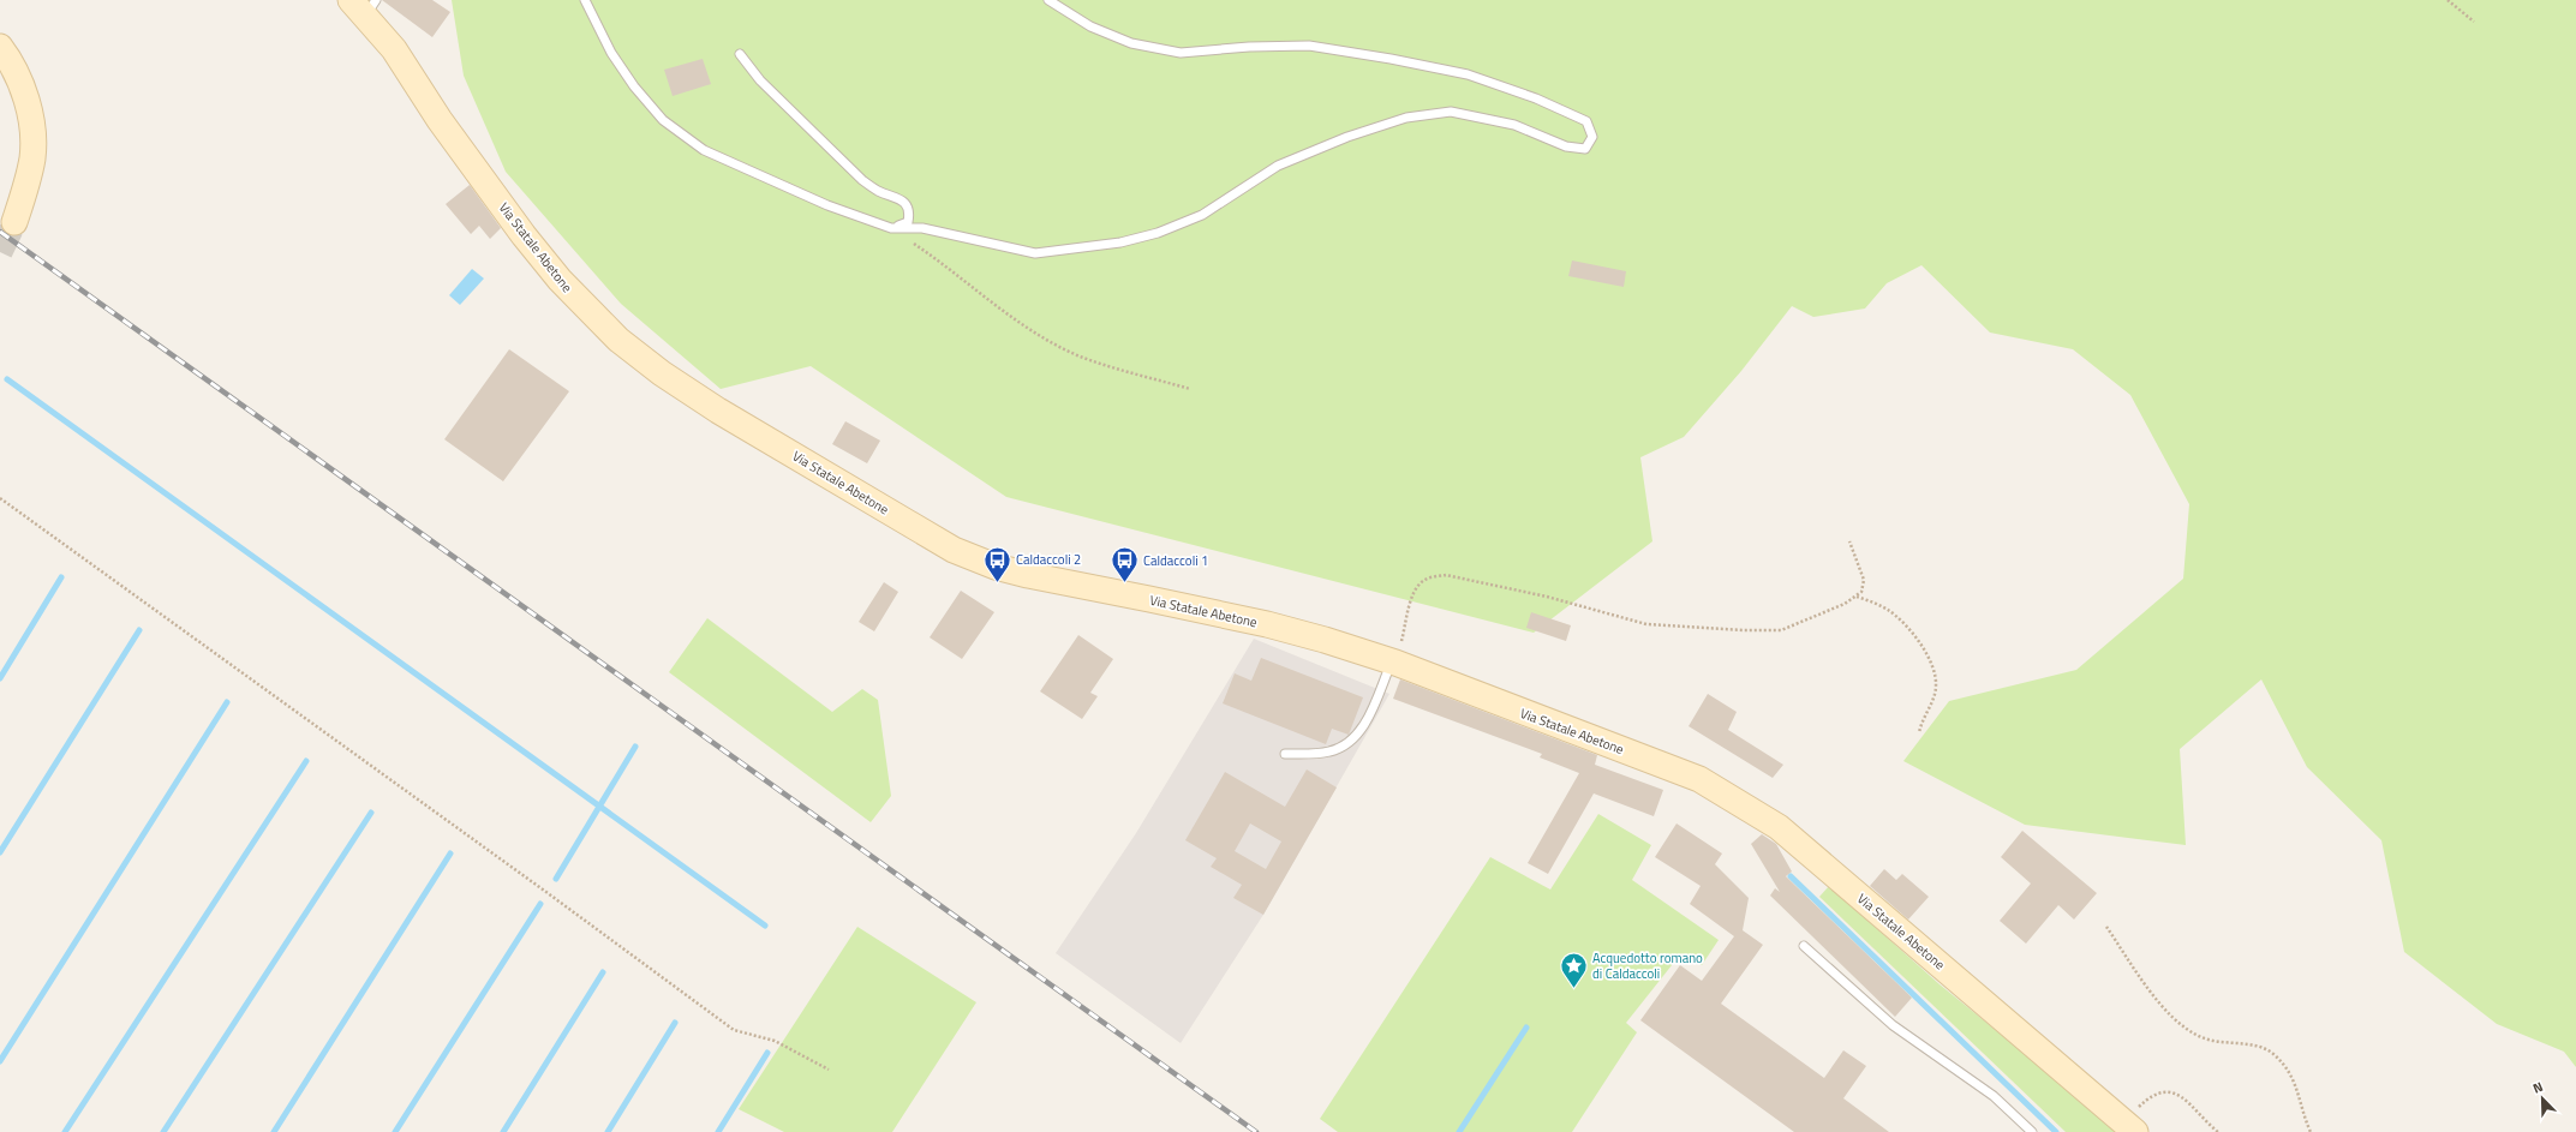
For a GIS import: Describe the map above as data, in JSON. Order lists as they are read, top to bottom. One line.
{"streets":{"main road":["Via Statale Abetone"]},"places":{"bus stop":["Caldaccoli 2","Caldaccoli 1"],"place":["Acquedotto romano di Caldaccoli"]},"north":"top left"}
